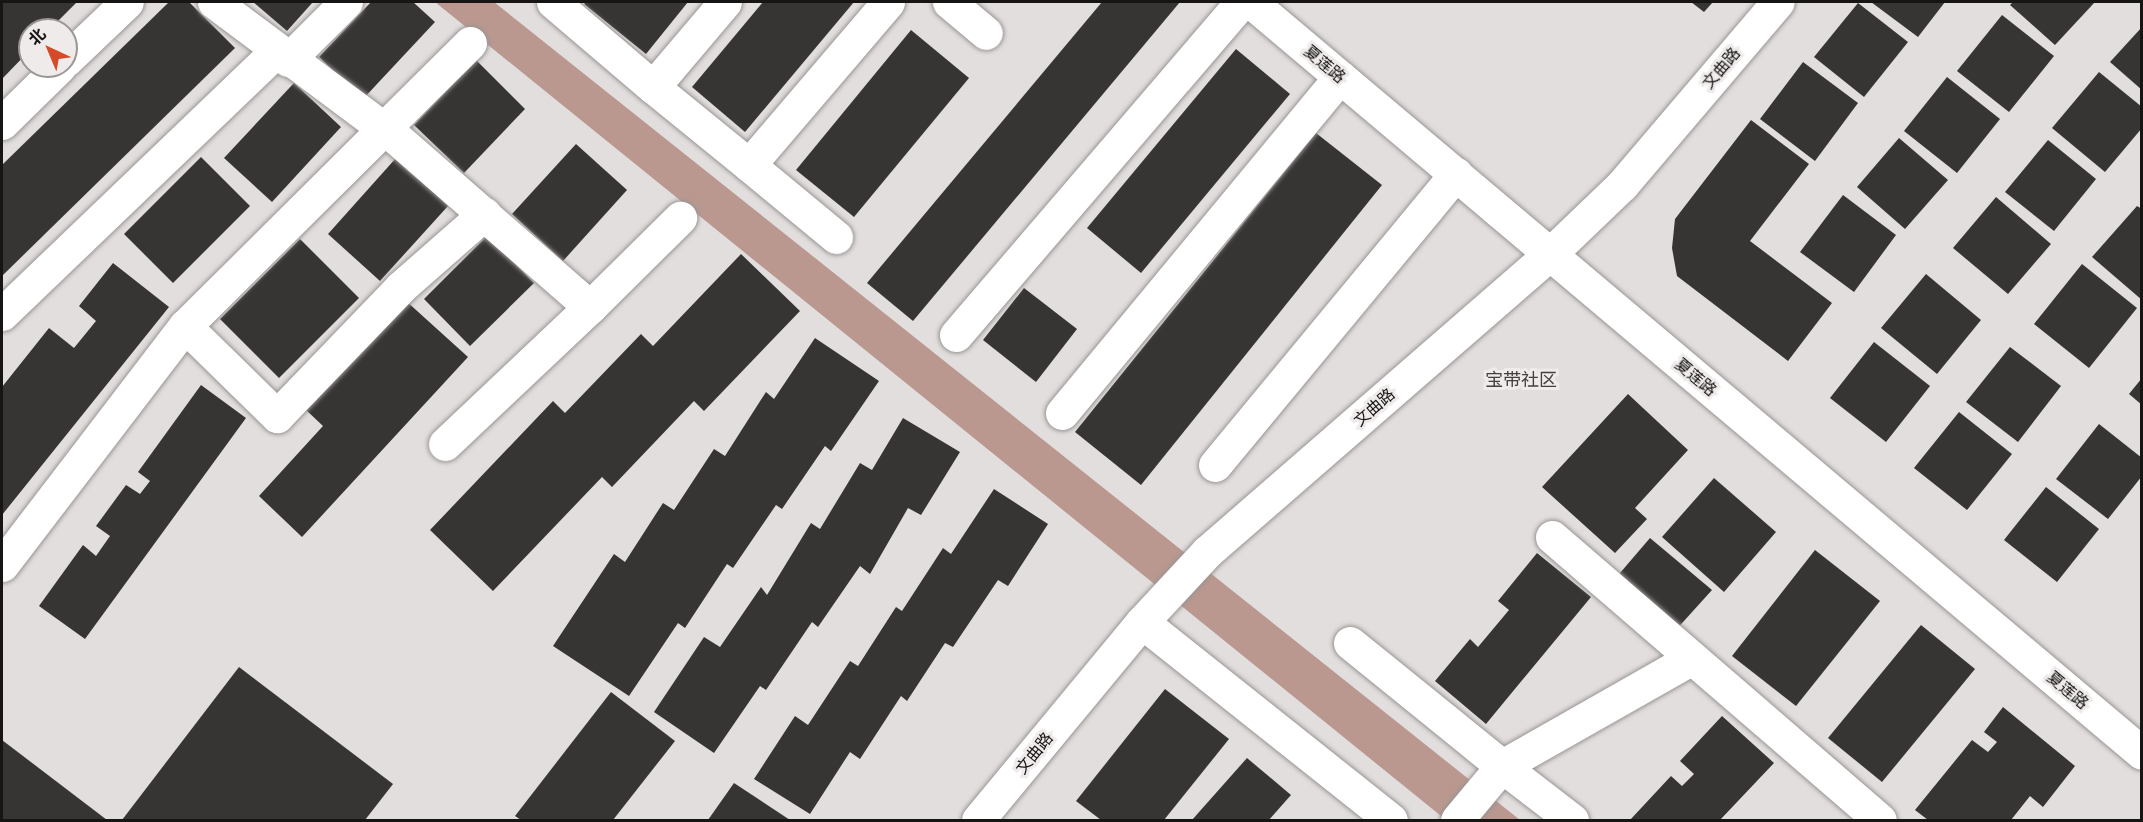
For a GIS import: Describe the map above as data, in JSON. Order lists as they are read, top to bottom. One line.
{"streets":{"street":["夏莲路","文曲路"]},"crossings":[["夏莲路","文曲路"]],"districts":["宝带社区"],"north":"top left"}
